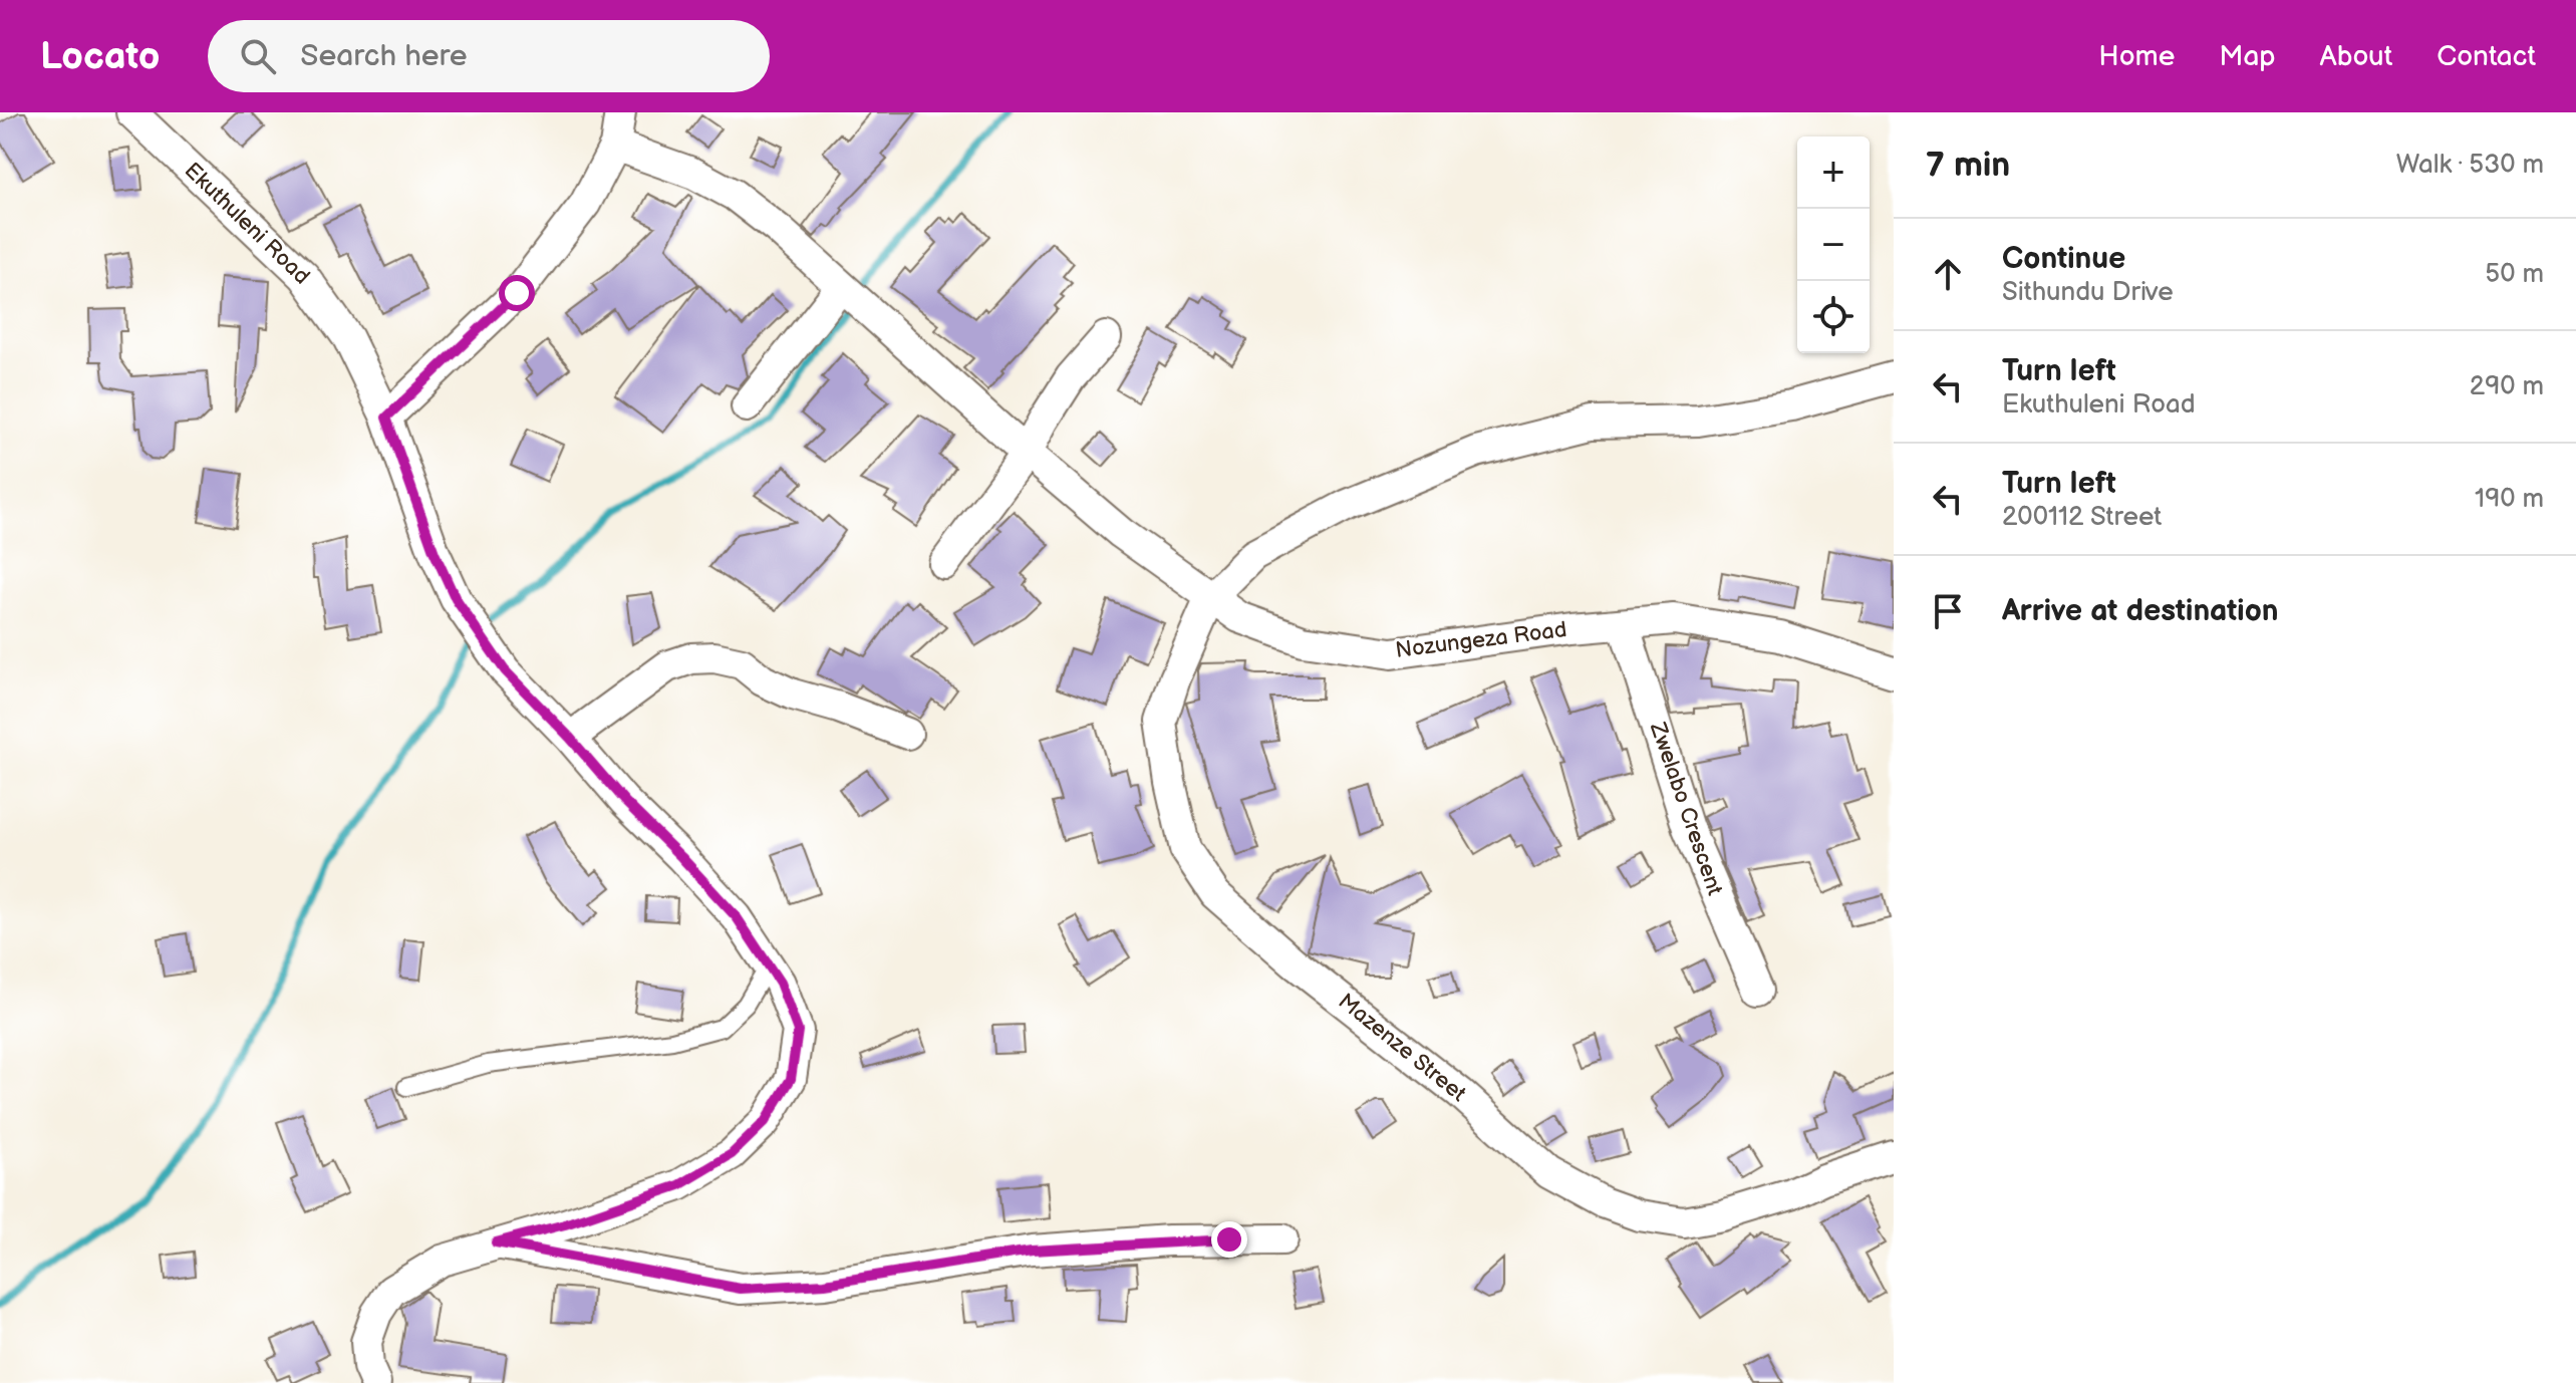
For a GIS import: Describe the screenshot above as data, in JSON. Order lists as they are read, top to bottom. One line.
{"streets":{"street":["Ekuthuleni Road","Nozungeza Road","Zwelabo Crescent","Mazenze Street"]},"crossings":[["Nozungeza Road","Zwelabo Crescent"],["Nozungeza Road","Mazenze Street"]],"page":{"header":"Locato","search":"Search here","nav":["Home","Map","About","Contact"],"heading":["7 min","Walk · 530 m"],"map_buttons":["+","−"],"list":[["Continue","Sithundu Drive","50 m"],["Turn left","Ekuthuleni Road","290 m"],["Turn left","200112 Street","190 m"],"Arrive at destination"]}}
